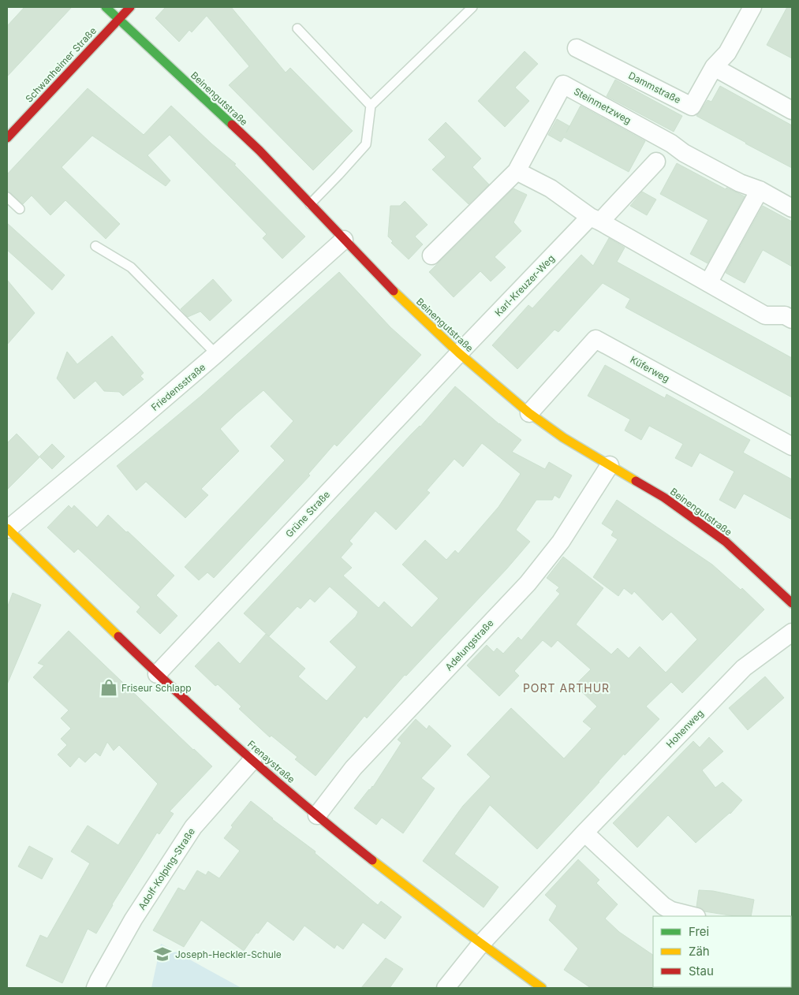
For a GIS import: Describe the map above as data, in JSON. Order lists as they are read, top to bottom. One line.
{"streets":{"street":["Schwanheimer Straße","Dammstraße","Beinengutstraße","Steinmetzweg","Karl-Kreuzer-Weg","Küferweg","Friedensstraße","Grüne Straße","Adelungstraße","Hohenweg","Frenaystraße","Adolf-Kolping-Straße"]},"crossings":[["Schwanheimer Straße","Beinengutstraße"],["Beinengutstraße","Karl-Kreuzer-Weg"],["Beinengutstraße","Küferweg"],["Beinengutstraße","Friedensstraße"],["Beinengutstraße","Grüne Straße"],["Beinengutstraße","Adelungstraße"],["Karl-Kreuzer-Weg","Grüne Straße"],["Friedensstraße","Frenaystraße"],["Grüne Straße","Frenaystraße"],["Adelungstraße","Frenaystraße"],["Hohenweg","Frenaystraße"],["Frenaystraße","Adolf-Kolping-Straße"]],"districts":["PORT ARTHUR"],"places":{"shop":["Friseur Schlapp"],"school or university":["Joseph-Heckler-Schule"]},"legend":["Frei","Zäh","Stau"]}
